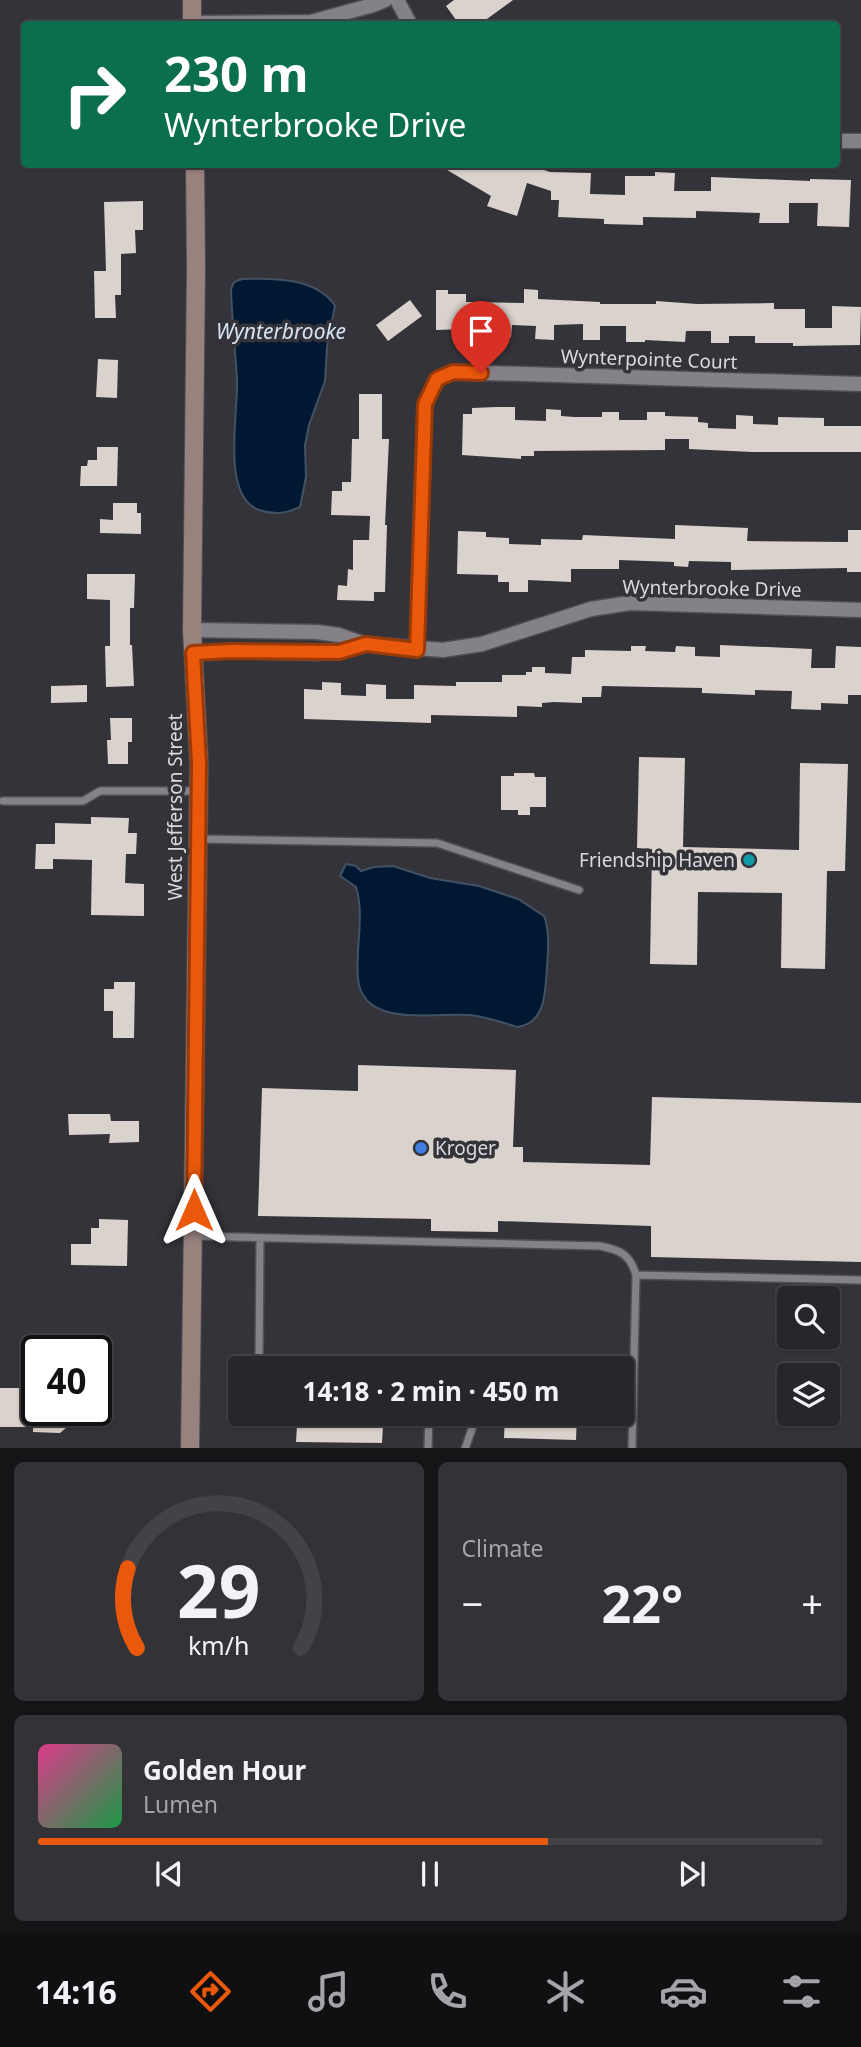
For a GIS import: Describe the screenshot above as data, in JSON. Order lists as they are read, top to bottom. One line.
{"streets":{"street":["Wynterpointe Court","Wynterbrooke Drive","West Jefferson Street"]},"crossings":[["Wynterpointe Court","Wynterbrooke Drive"],["Wynterbrooke Drive","West Jefferson Street"]],"water":["Wynterbrooke"],"places":["Friendship Haven","Kroger"],"page":{"turn":["230 m","Wynterbrooke Drive"],"limit":"40","trip":"14:18 · 2 min · 450 m","tile":"Climate","heat":["−","22°","+"],"song":["Golden Hour","Lumen"],"tabs":"14:16","gauge":["29","km/h"]}}
